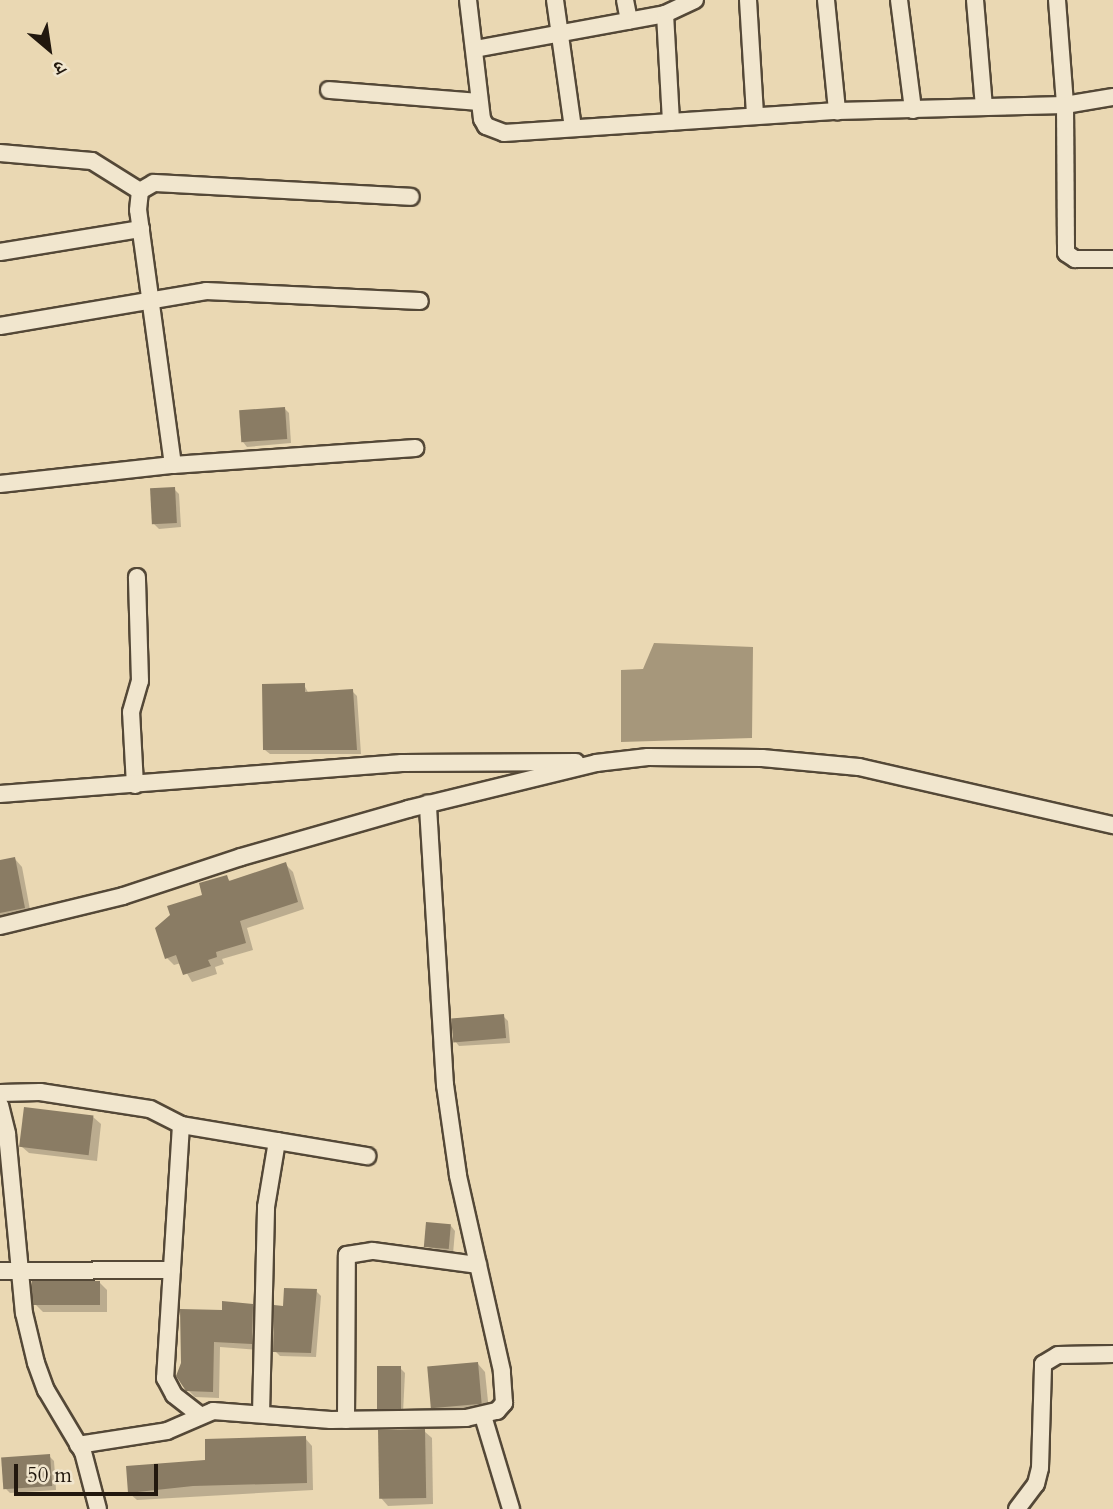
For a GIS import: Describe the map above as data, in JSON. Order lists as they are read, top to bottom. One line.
{"scale_bar":"50 m","north":"bottom right"}
